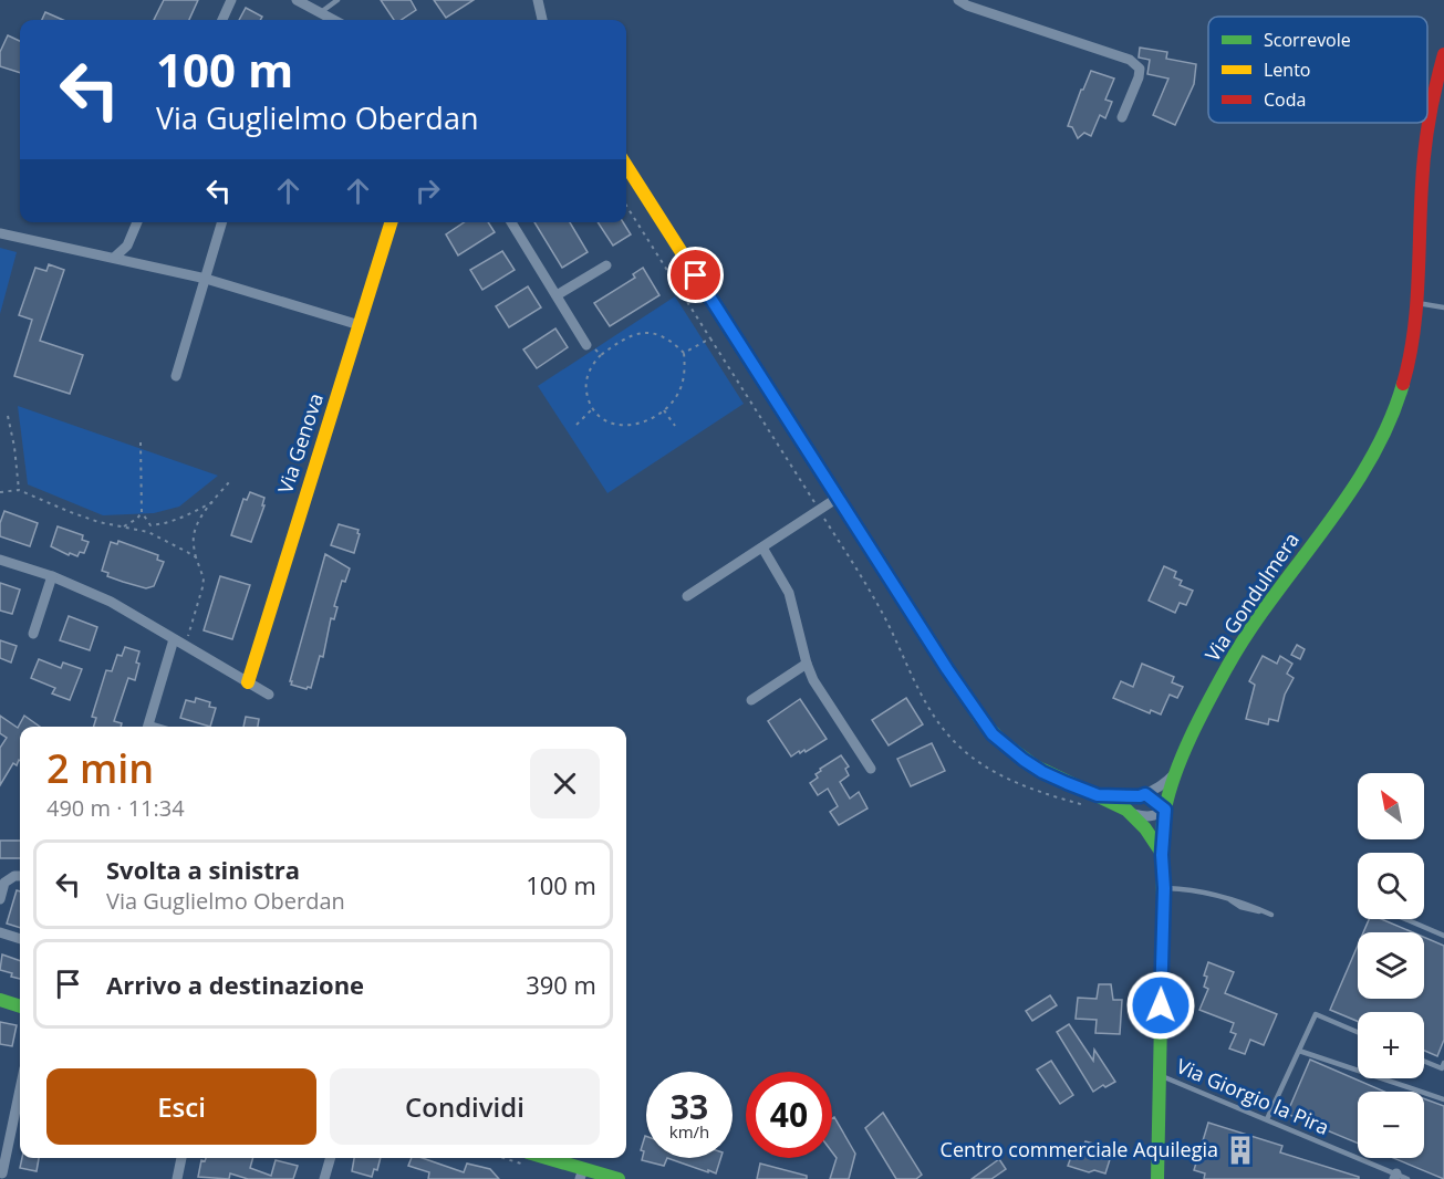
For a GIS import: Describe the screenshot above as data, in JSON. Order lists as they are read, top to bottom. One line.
{"streets":{"street":["Via Genova","Via Gondulmera"],"lane":["Via Giorgio la Pira"]},"crossings":[["Via Gondulmera","Via Giorgio la Pira"]],"places":{"building":["Centro commerciale Aquilegia"]},"legend":["Scorrevole","Lento","Coda"],"north":"top left","page":{"turn":["100 m","Via Guglielmo Oberdan"],"heading":["2 min","490 m · 11:34"],"map_buttons":["+","−"],"list":[{"name":"Svolta a sinistra","note":"Via Guglielmo Oberdan","value":"100 m"},{"name":"Arrivo a destinazione","value":"390 m"}],"buttons":["Esci","Condividi"],"speed":"33 km/h","limit":"40"}}
